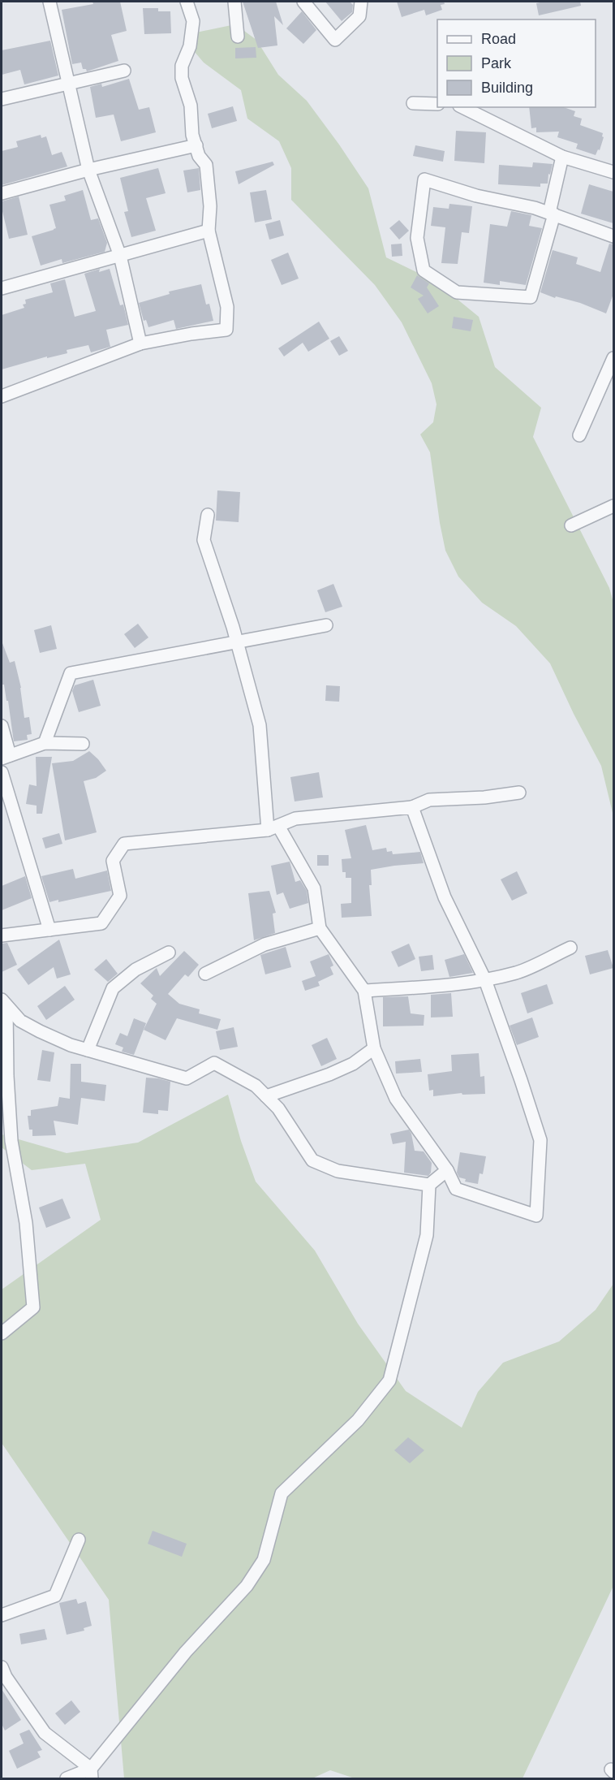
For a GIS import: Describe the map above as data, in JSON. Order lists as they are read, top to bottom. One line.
{"legend":["Road","Park","Building"]}
